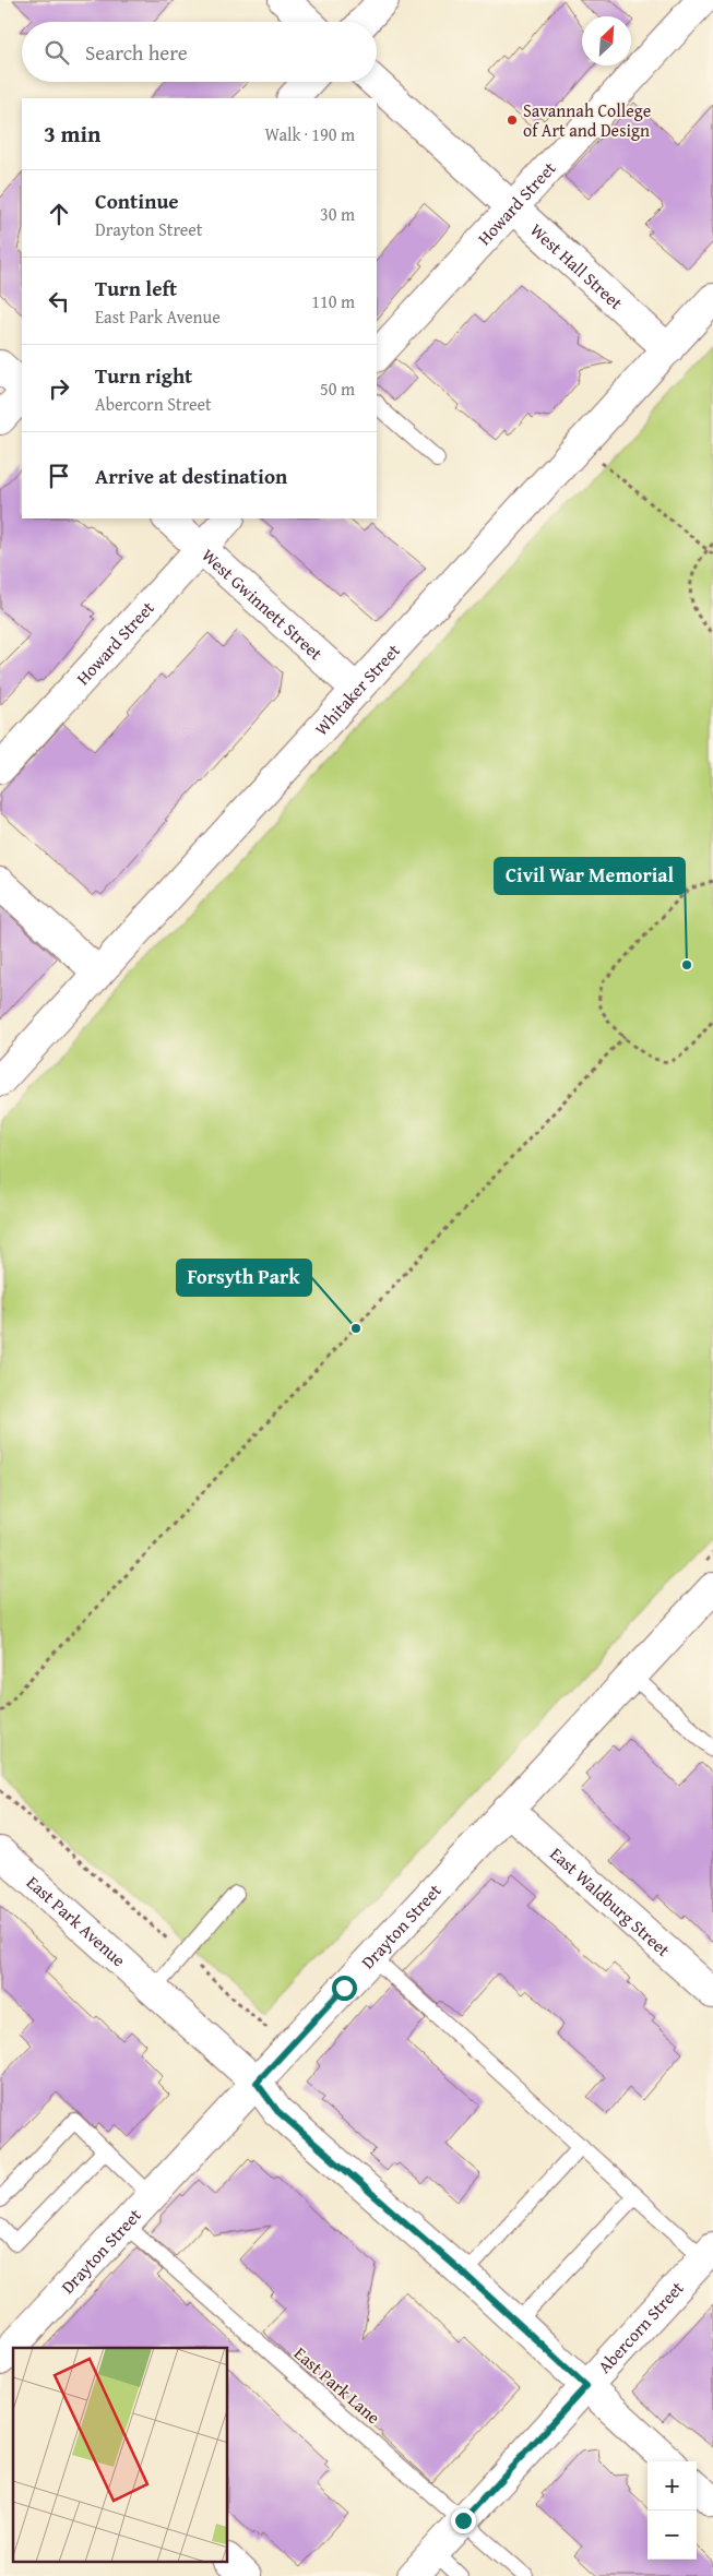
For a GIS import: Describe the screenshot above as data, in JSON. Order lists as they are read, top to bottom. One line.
{"streets":{"street":["Howard Street","West Hall Street","West Gwinnett Street","Whitaker Street","East Waldburg Street","East Park Avenue","Drayton Street","Abercorn Street"],"lane":["East Park Lane"]},"crossings":[["Howard Street","West Hall Street"],["Howard Street","West Gwinnett Street"],["West Hall Street","Whitaker Street"],["West Gwinnett Street","Whitaker Street"],["East Waldburg Street","Drayton Street"],["East Park Avenue","Drayton Street"],["Drayton Street","East Park Lane"],["Abercorn Street","East Park Lane"]],"places":["Savannah College of Art and Design","Civil War Memorial","Forsyth Park"],"north":"top right","page":{"search":"Search here","heading":["3 min","Walk · 190 m"],"list":[["Continue","Drayton Street","30 m"],["Turn left","East Park Avenue","110 m"],["Turn right","Abercorn Street","50 m"],"Arrive at destination"],"map_buttons":["+","−"]}}
